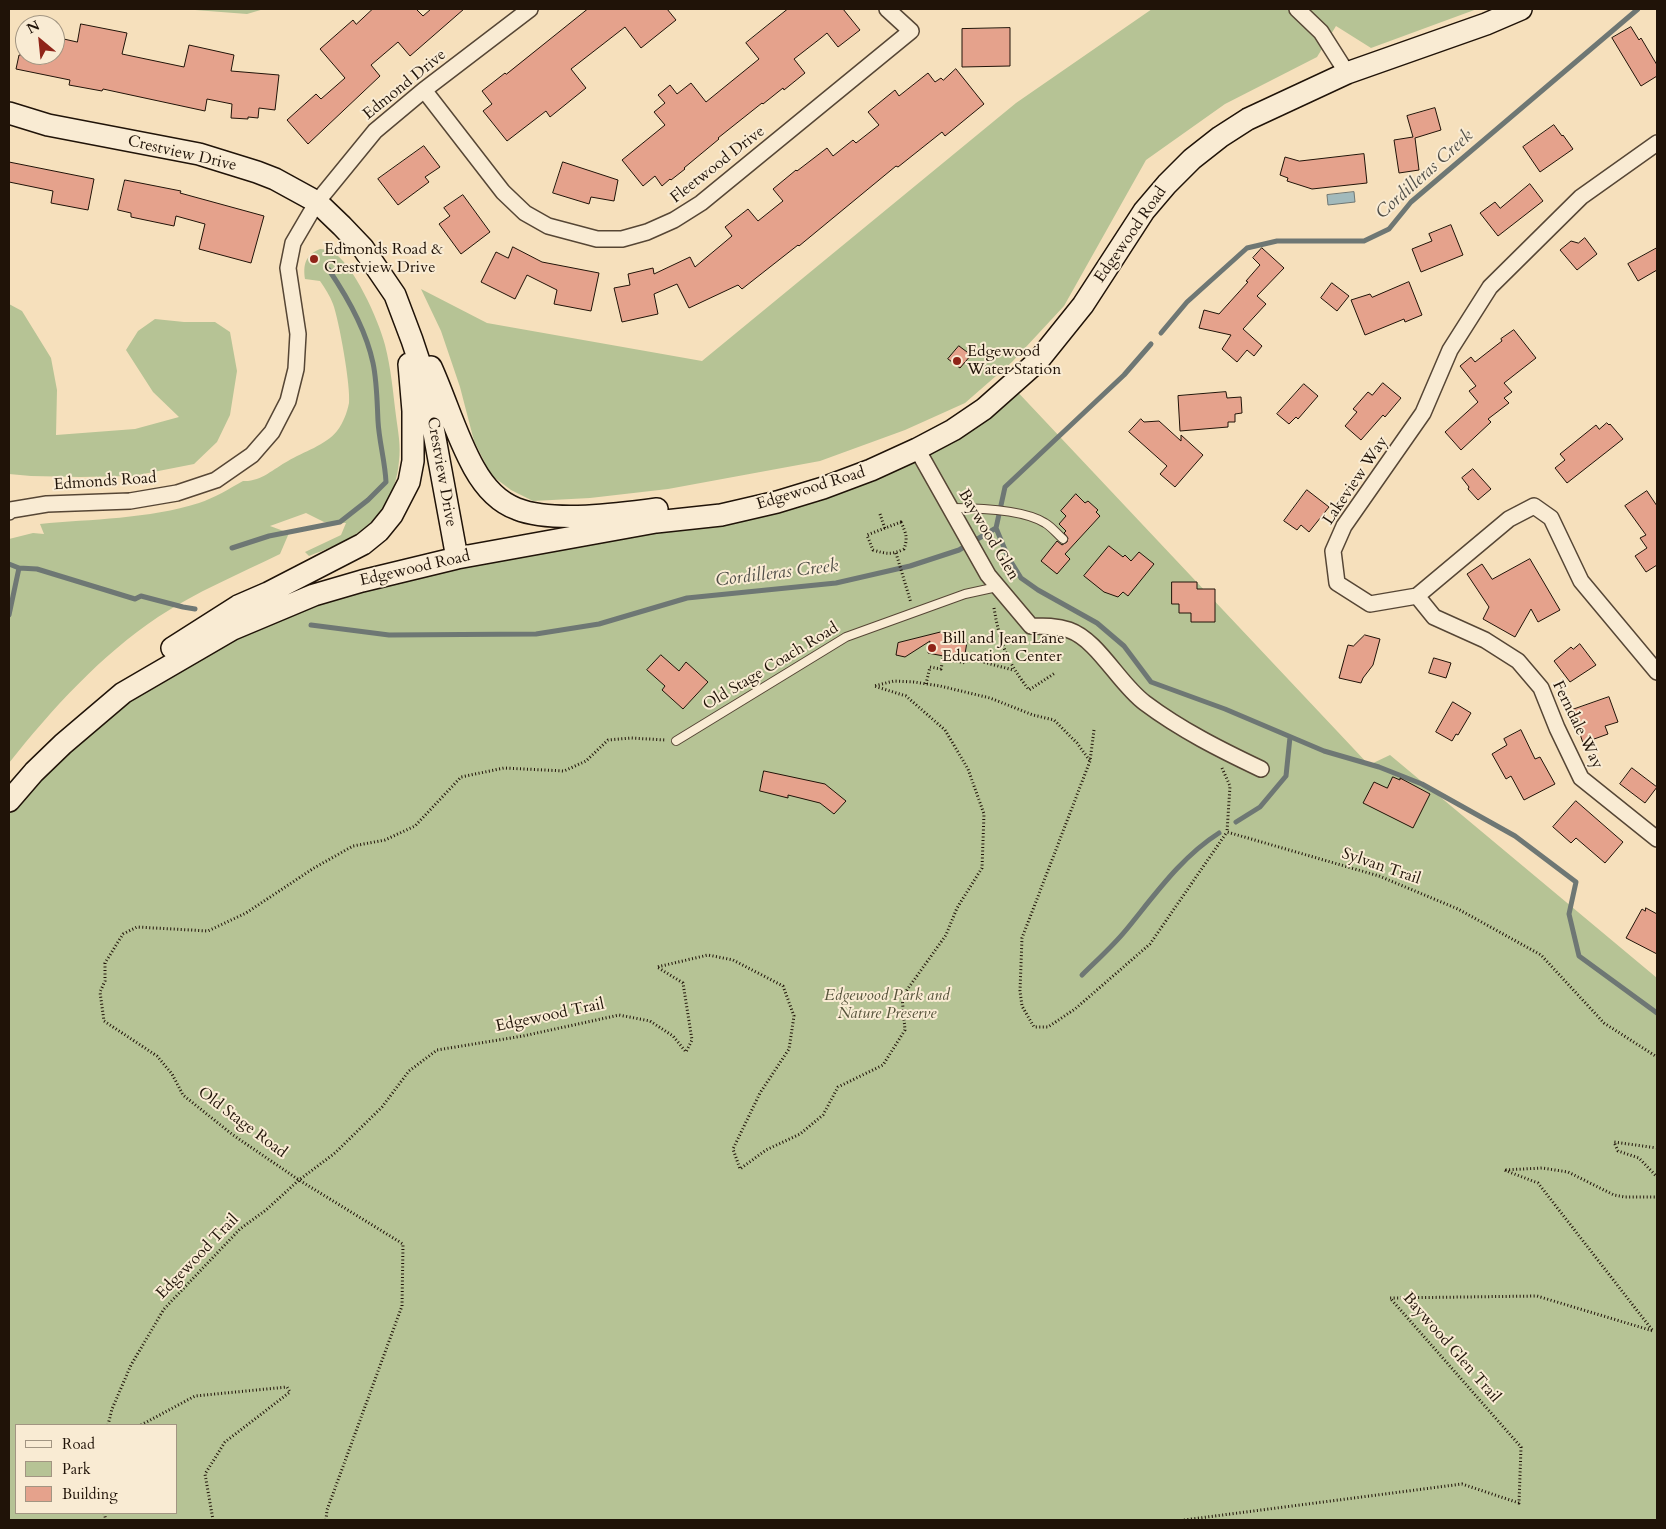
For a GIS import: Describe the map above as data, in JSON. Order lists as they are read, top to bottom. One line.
{"streets":{"main road":["Crestview Drive","Edgewood Road"],"street":["Edmond Drive","Fleetwood Drive","Lakeview Way","Edmonds Road","Baywood Glen","Ferndale Way"],"lane":["Old Stage Coach Road"],"path":["Sylvan Trail","Edgewood Trail","Old Stage Road","Baywood Glen Trail"]},"crossings":[["Edmond Drive","Crestview Drive"],["Edmond Drive","Fleetwood Drive"],["Edmond Drive","Edmonds Road"],["Crestview Drive","Edgewood Road"],["Crestview Drive","Edmonds Road"],["Edgewood Road","Baywood Glen"],["Lakeview Way","Ferndale Way"],["Baywood Glen","Old Stage Coach Road"],["Old Stage Coach Road","Old Stage Road"],["Edgewood Trail","Old Stage Road"]],"water":["Cordilleras Creek"],"parks":["Edgewood Park and Nature Preserve"],"places":["Edmonds Road & Crestview Drive","Edgewood Water Station","Bill and Jean Lane Education Center"],"legend":["Road","Park","Building"],"north":"top left"}
